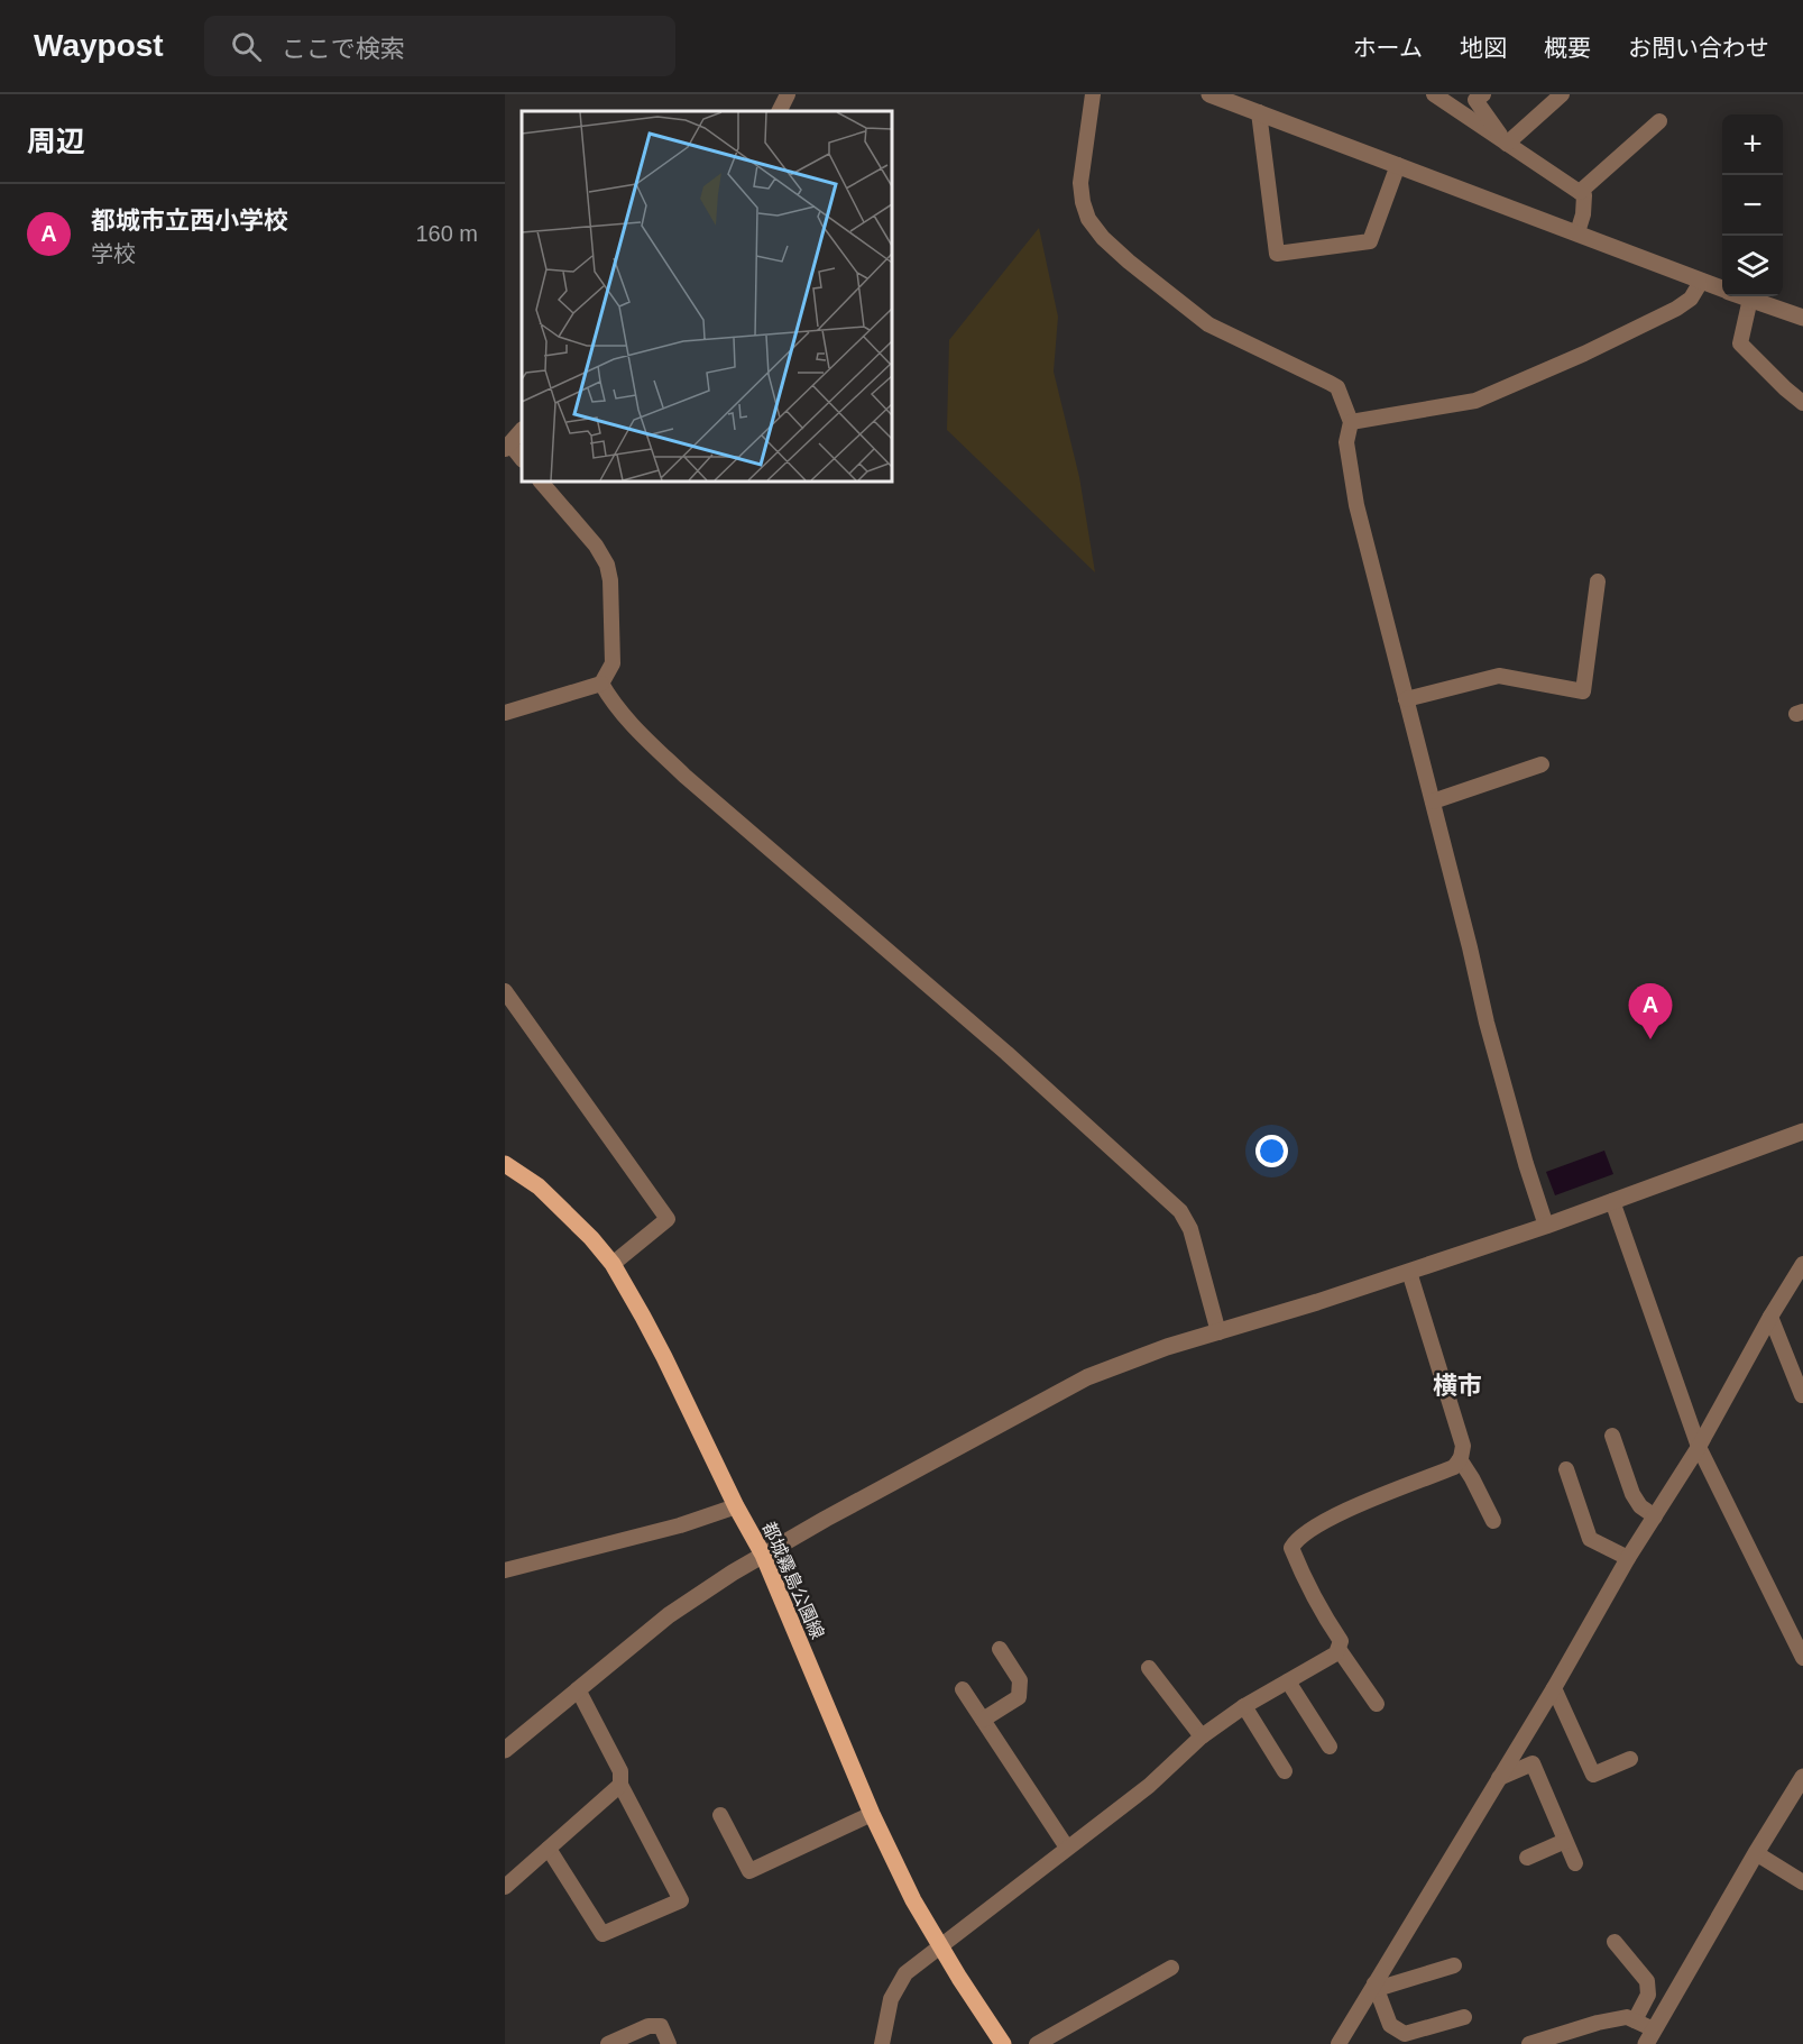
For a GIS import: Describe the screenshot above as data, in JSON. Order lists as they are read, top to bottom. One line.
{"streets":{"main road":["都城霧島公園線"]},"districts":["横市"],"page":{"header":"Waypost","search":"ここで検索","nav":["ホーム","地図","概要","お問い合わせ"],"heading":"周辺","map_buttons":["+","−"],"list":[{"mark":"A","name":"都城市立西小学校","note":"学校","value":"160 m"}],"pins":"A"}}
